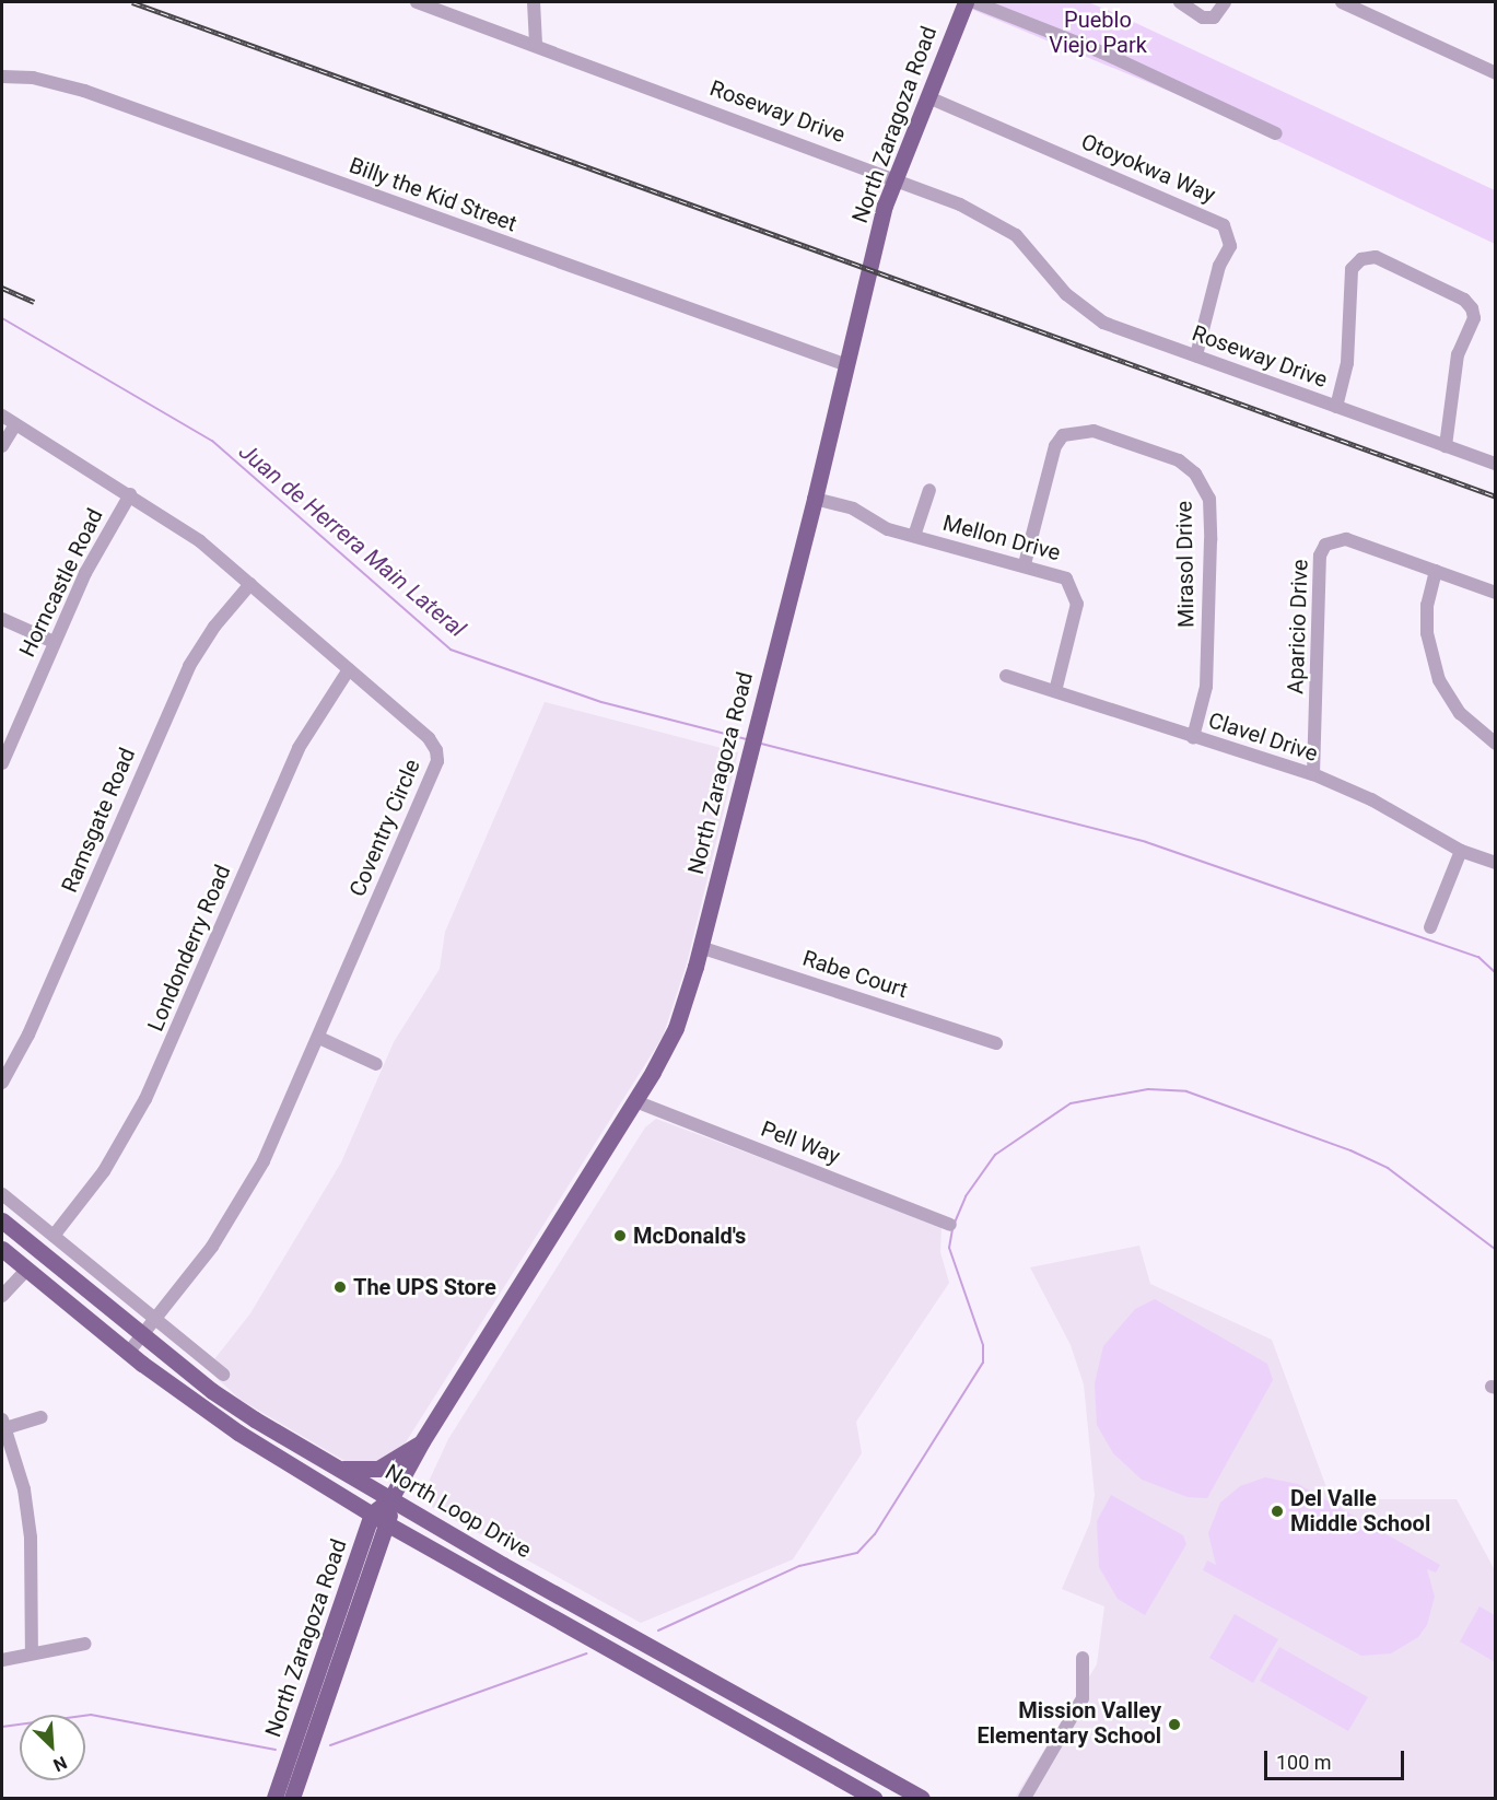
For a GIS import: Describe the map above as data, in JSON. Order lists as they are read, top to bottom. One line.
{"streets":{"main road":["North Zaragoza Road","North Loop Drive"],"street":["Roseway Drive","Otoyokwa Way","Billy the Kid Street","Mellon Drive","Mirasol Drive","Horncastle Road","Aparicio Drive","Clavel Drive","Ramsgate Road","Coventry Circle","Londonderry Road","Rabe Court","Pell Way"]},"crossings":[["Roseway Drive","North Zaragoza Road"],["Roseway Drive","Otoyokwa Way"],["North Zaragoza Road","Otoyokwa Way"],["North Zaragoza Road","Billy the Kid Street"],["North Zaragoza Road","Mellon Drive"],["North Zaragoza Road","Rabe Court"],["North Zaragoza Road","Pell Way"],["North Zaragoza Road","North Loop Drive"],["Mellon Drive","Mirasol Drive"],["Mellon Drive","Clavel Drive"],["Mirasol Drive","Clavel Drive"],["Horncastle Road","Coventry Circle"],["Aparicio Drive","Clavel Drive"],["Ramsgate Road","Coventry Circle"],["Coventry Circle","Londonderry Road"],["Coventry Circle","North Loop Drive"]],"water":["Juan de Herrera Main Lateral"],"parks":["Pueblo Viejo Park"],"places":["McDonald's","The UPS Store","Del Valle Middle School","Mission Valley Elementary School"],"scale_bar":"100 m","north":"bottom right"}
